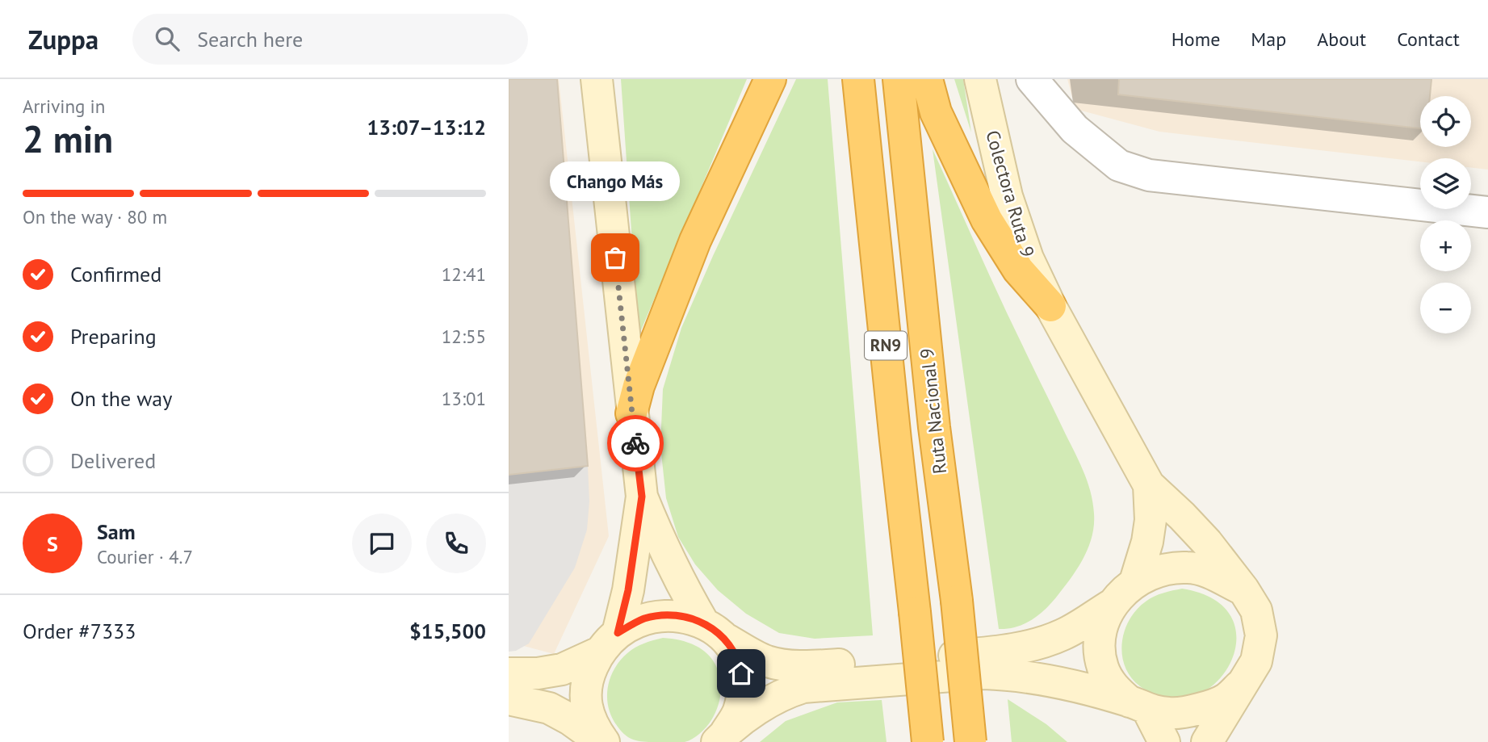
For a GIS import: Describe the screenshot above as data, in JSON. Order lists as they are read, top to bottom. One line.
{"streets":{"highway":["RN9","Ruta Nacional 9"],"street":["Colectora Ruta 9"]},"places":["Chango Más"],"page":{"header":"Zuppa","search":"Search here","nav":["Home","Map","About","Contact"],"heading":["2 min","Arriving in","13:07–13:12"],"panel":["Sam","Courier · 4.7","Order #7333","$15,500"],"map_buttons":["+","−"],"bubble":"Chango Más","bar":"On the way · 80 m","list":[["Confirmed","12:41"],["Preparing","12:55"],["On the way","13:01"],"Delivered"],"round":"S"}}
